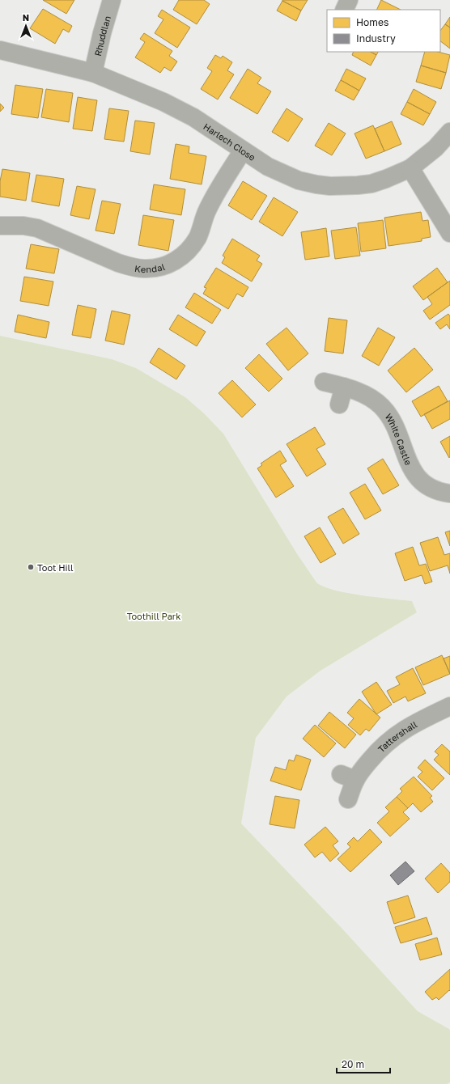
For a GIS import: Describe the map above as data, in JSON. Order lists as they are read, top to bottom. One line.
{"streets":{"street":["Rhuddlan","Harlech Close","Kendal","White Castle","Tattershall"]},"crossings":[["Rhuddlan","Harlech Close"],["Harlech Close","Kendal"]],"parks":["Toothill Park"],"places":["Toot Hill"],"legend":["Homes","Industry"],"scale_bar":"20 m","north":"top"}
